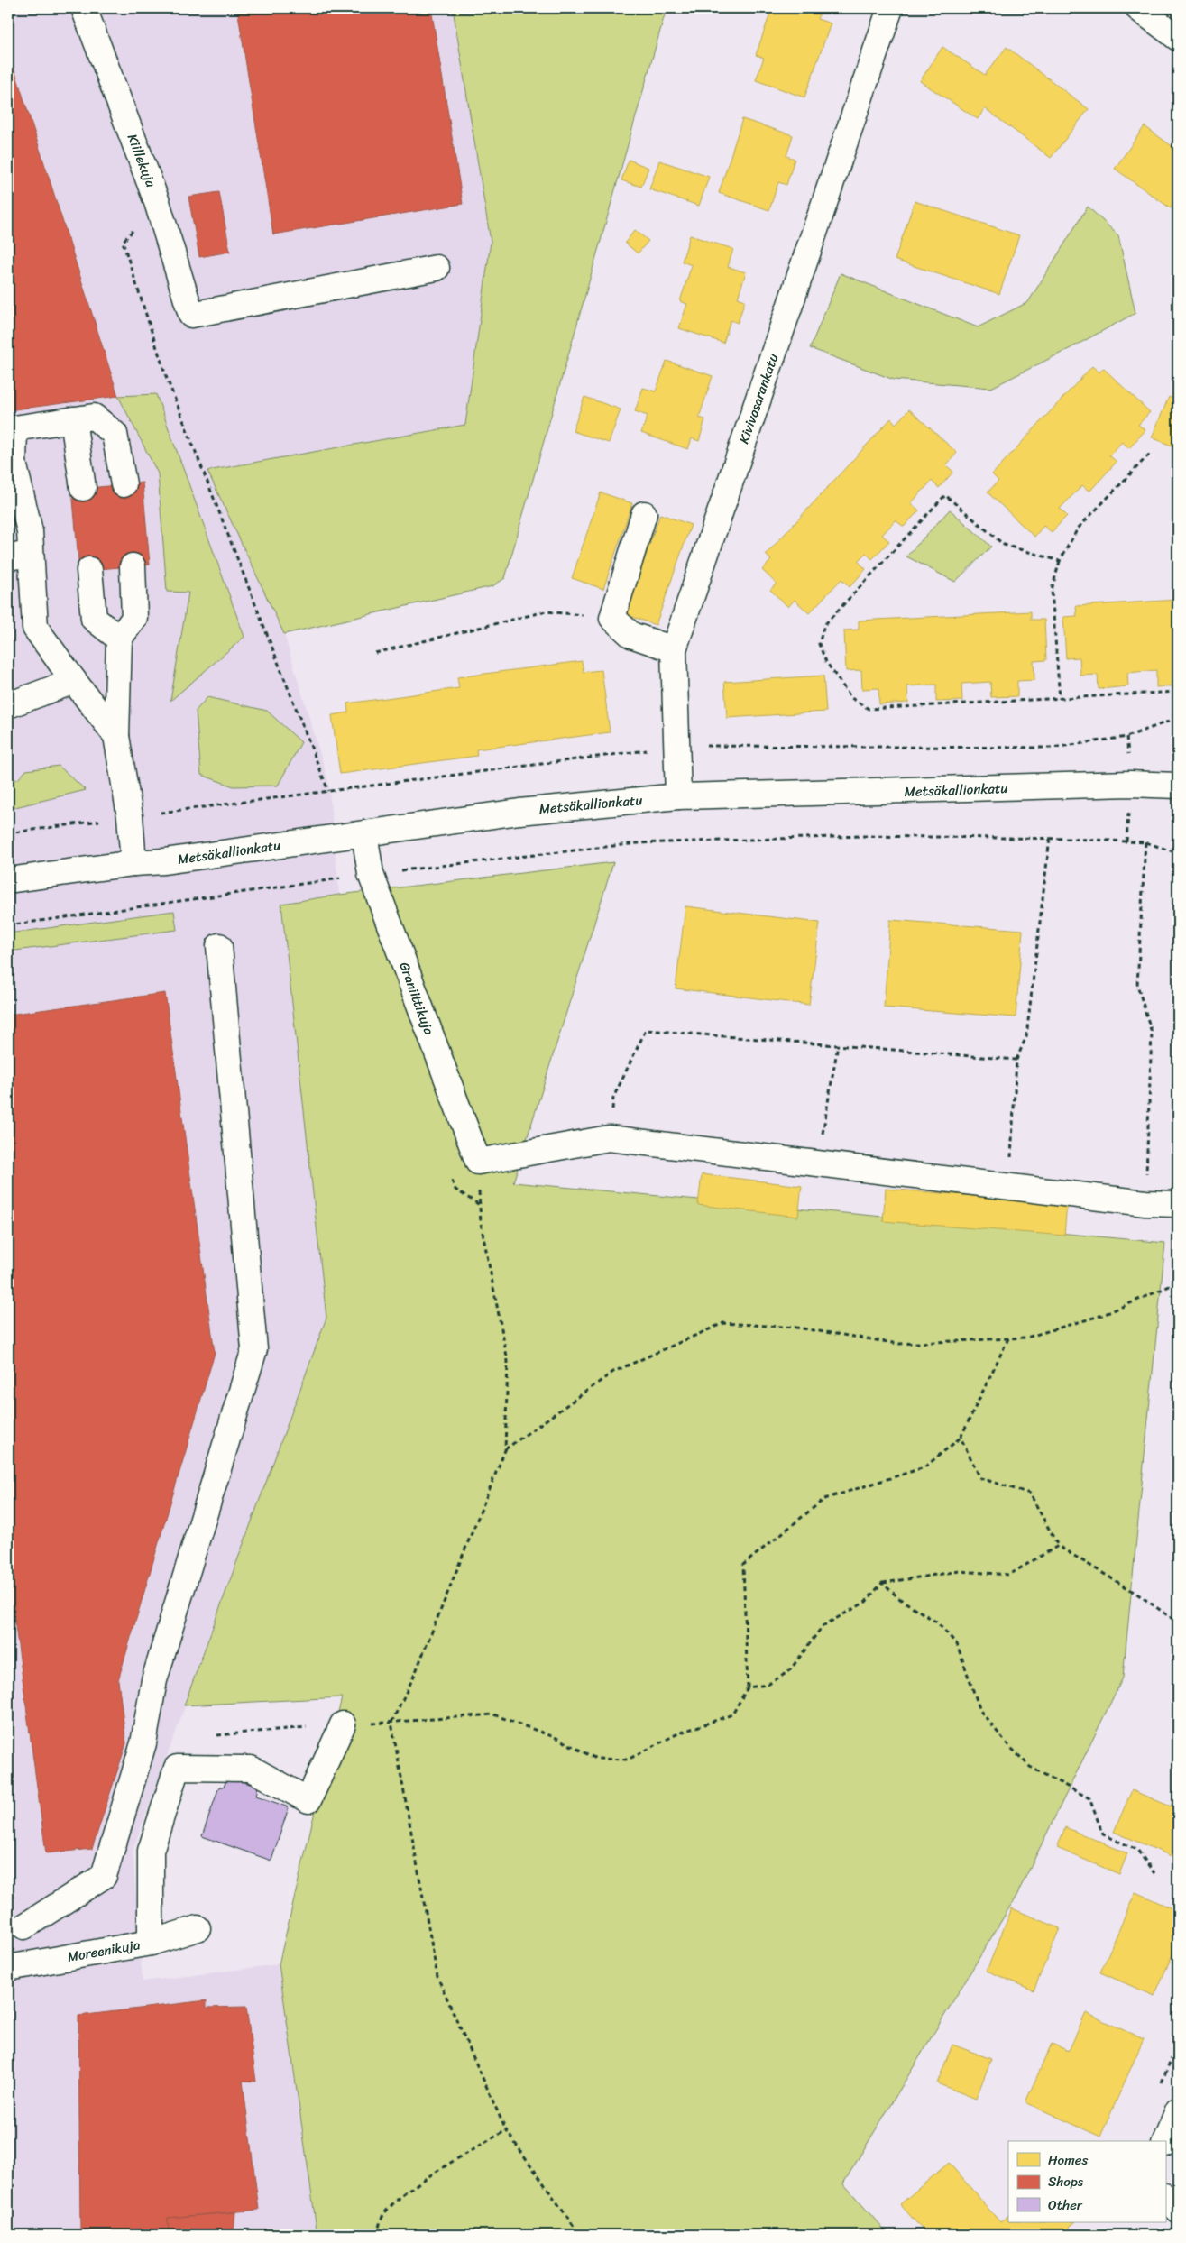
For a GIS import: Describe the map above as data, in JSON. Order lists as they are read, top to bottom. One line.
{"streets":{"street":["Kiillekuja","Kivivasarankatu","Metsäkallionkatu","Graniittikuja","Moreenikuja"]},"crossings":[["Kivivasarankatu","Metsäkallionkatu"],["Metsäkallionkatu","Graniittikuja"]],"legend":["Homes","Shops","Other"]}
